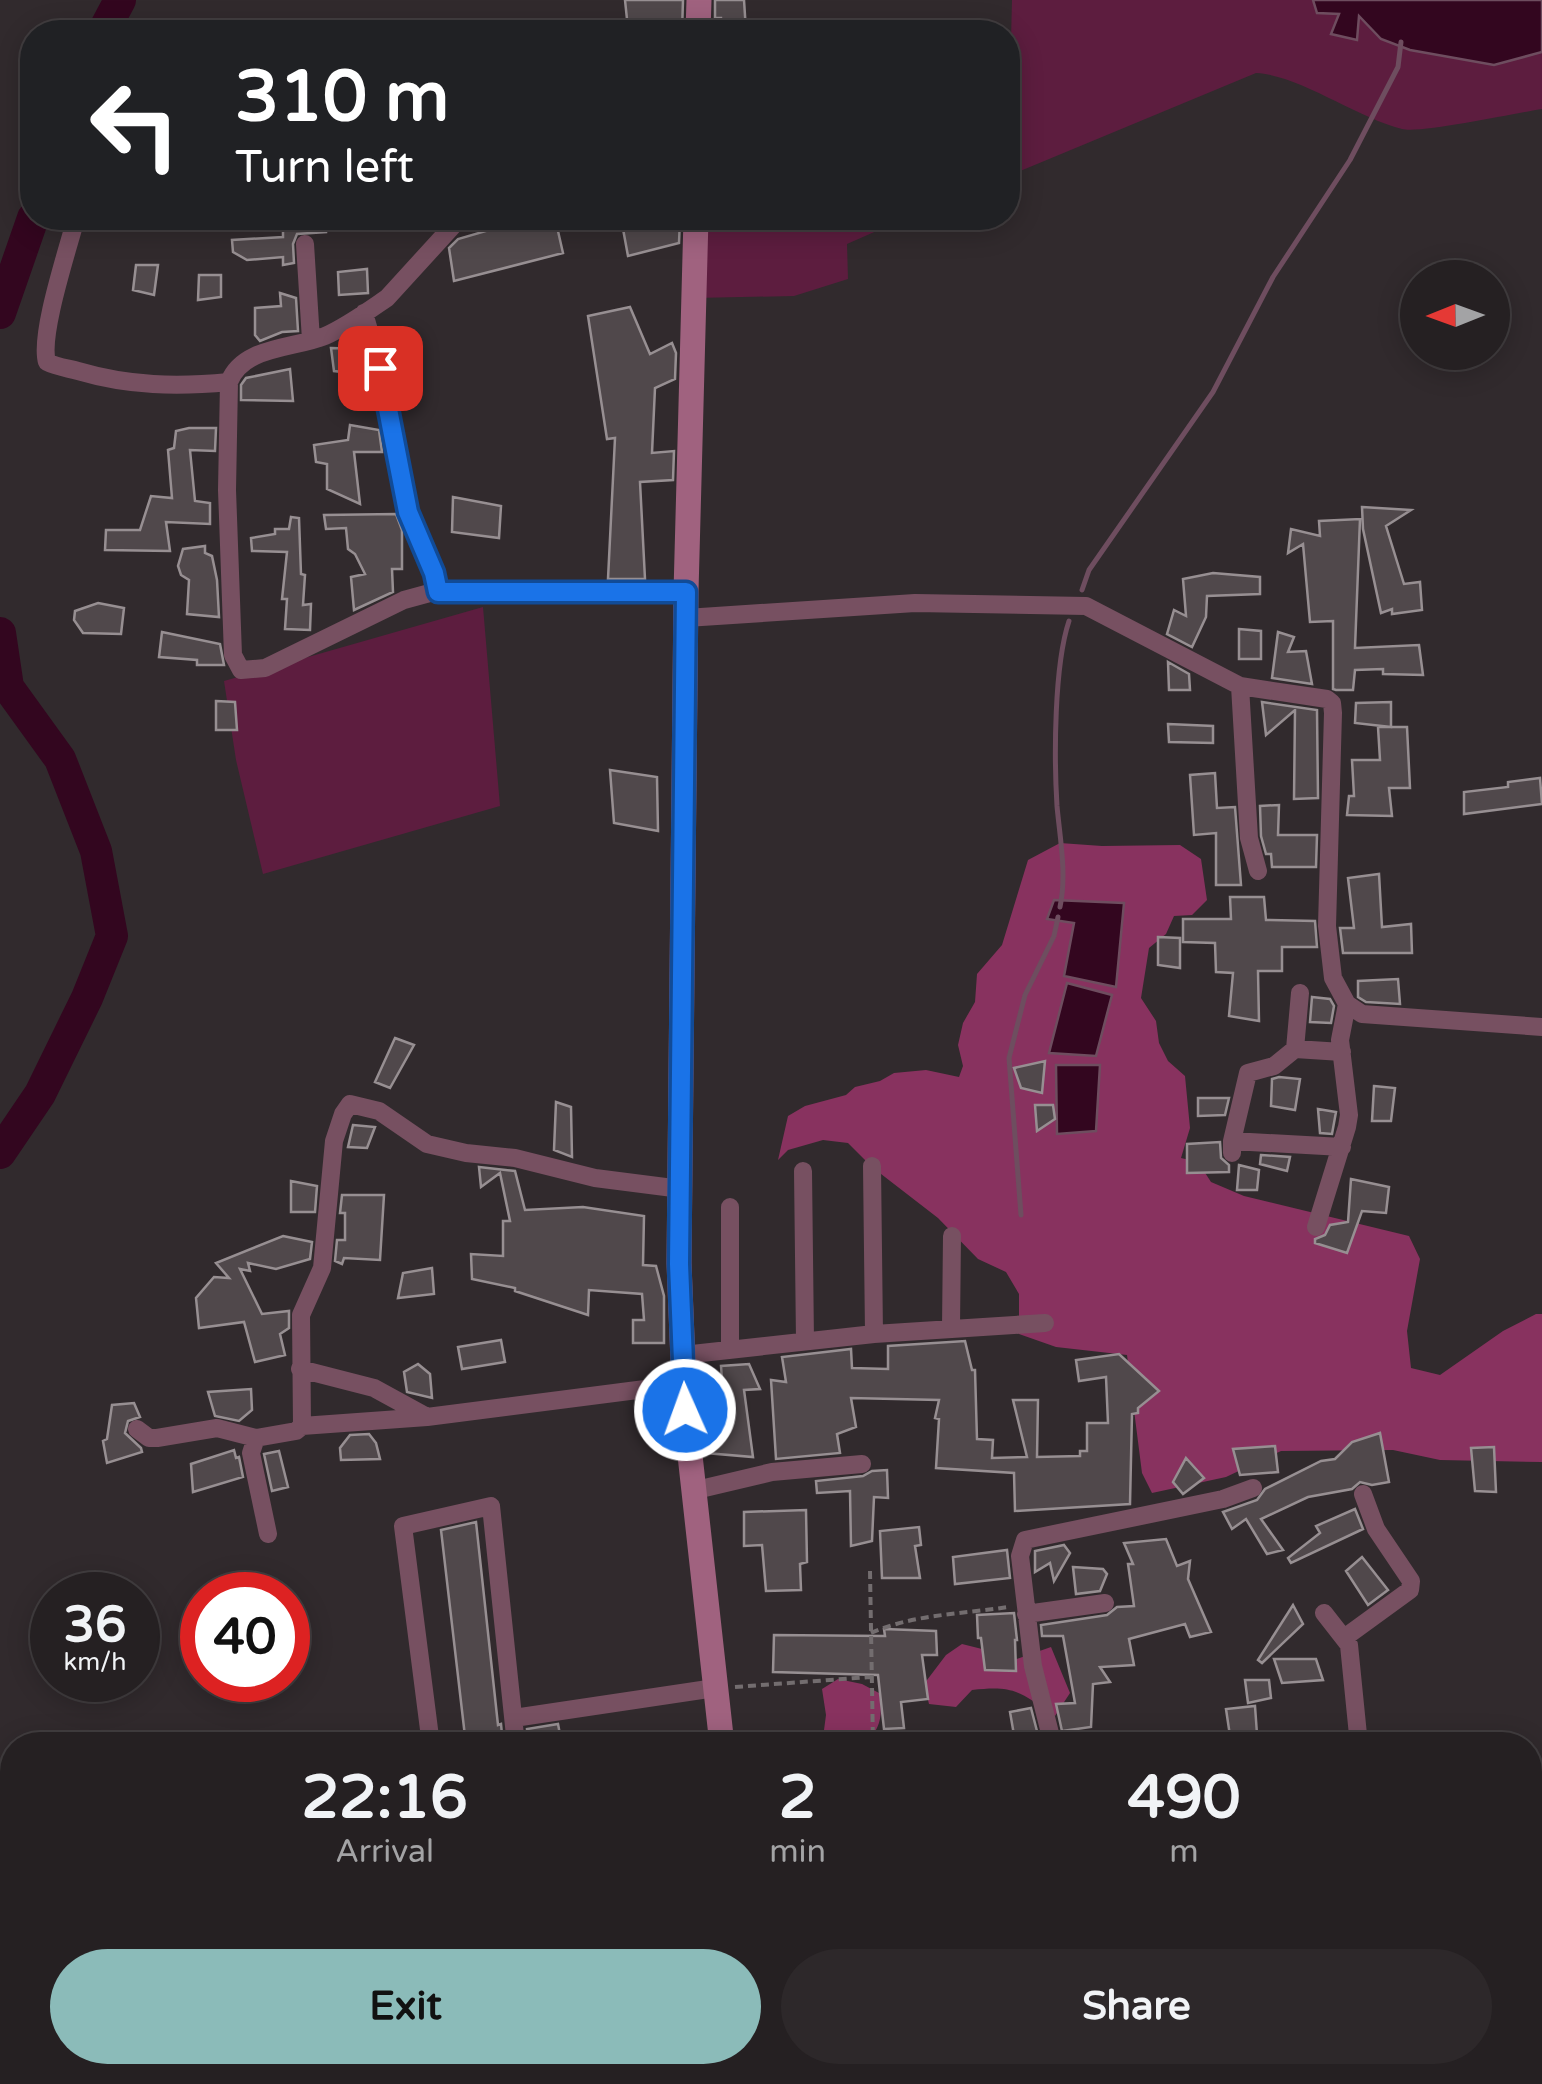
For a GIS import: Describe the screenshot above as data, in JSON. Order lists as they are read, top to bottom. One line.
{"north":"left","page":{"turn":["310 m","Turn left"],"speed":"36 km/h","limit":"40","eta":["22:16","Arrival","2","min","490","m"],"buttons":["Exit","Share"]}}
